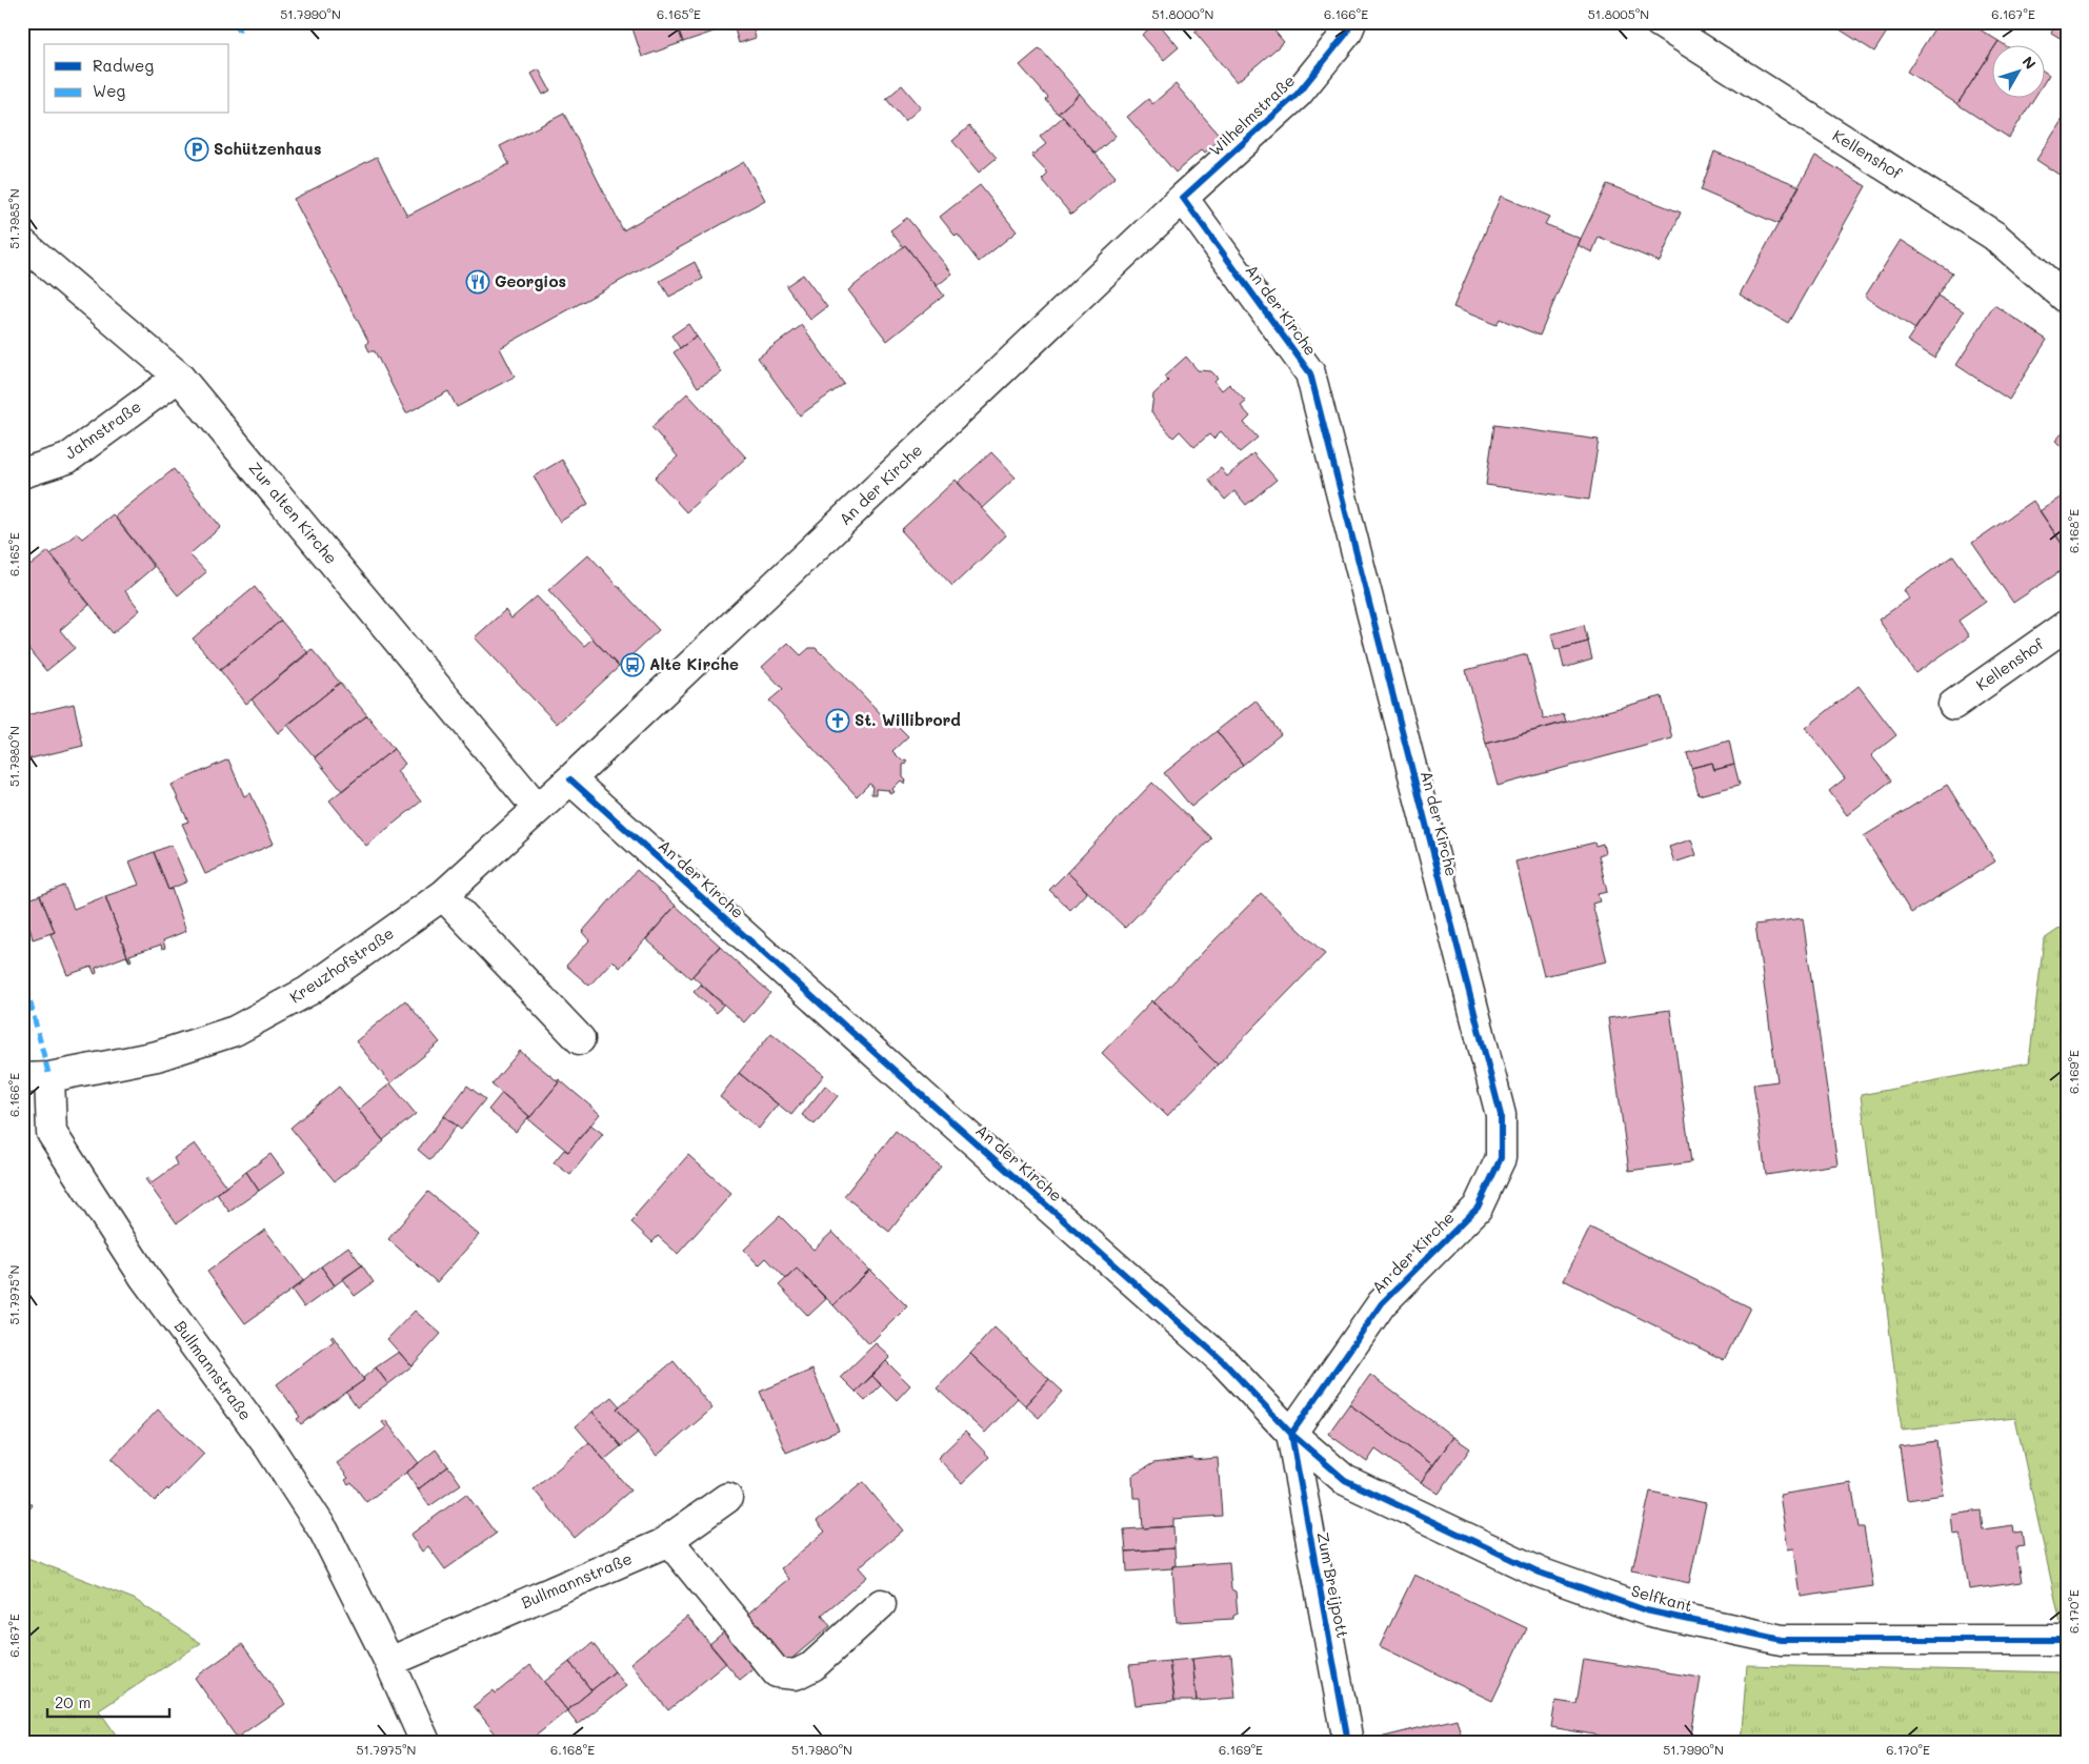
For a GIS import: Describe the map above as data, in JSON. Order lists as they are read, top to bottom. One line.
{"streets":{"street":["Wilhelmstraße","Kellenshof","An der Kirche","Jahnstraße","Zur alten Kirche","Kreuzhofstraße","Bullmannstraße","Zum Breijpott","Selfkant"]},"crossings":[["Wilhelmstraße","An der Kirche"],["An der Kirche","Kreuzhofstraße"],["An der Kirche","Zum Breijpott"],["An der Kirche","Selfkant"],["Jahnstraße","Zur alten Kirche"],["Zur alten Kirche","Kreuzhofstraße"],["Kreuzhofstraße","Bullmannstraße"],["Zum Breijpott","Selfkant"]],"places":{"parking":["Schützenhaus"],"restaurant":["Georgios"],"bus stop":["Alte Kirche"],"church":["St. Willibrord"]},"legend":["Radweg","Weg"],"scale_bar":"20 m","north":"top right","coordinates":["51.7990°N","6.165°E","51.8000°N","6.166°E","51.8005°N","6.167°E","51.7985°N","6.168°E","51.7980°N","6.169°E","51.7975°N","6.170°E"]}
